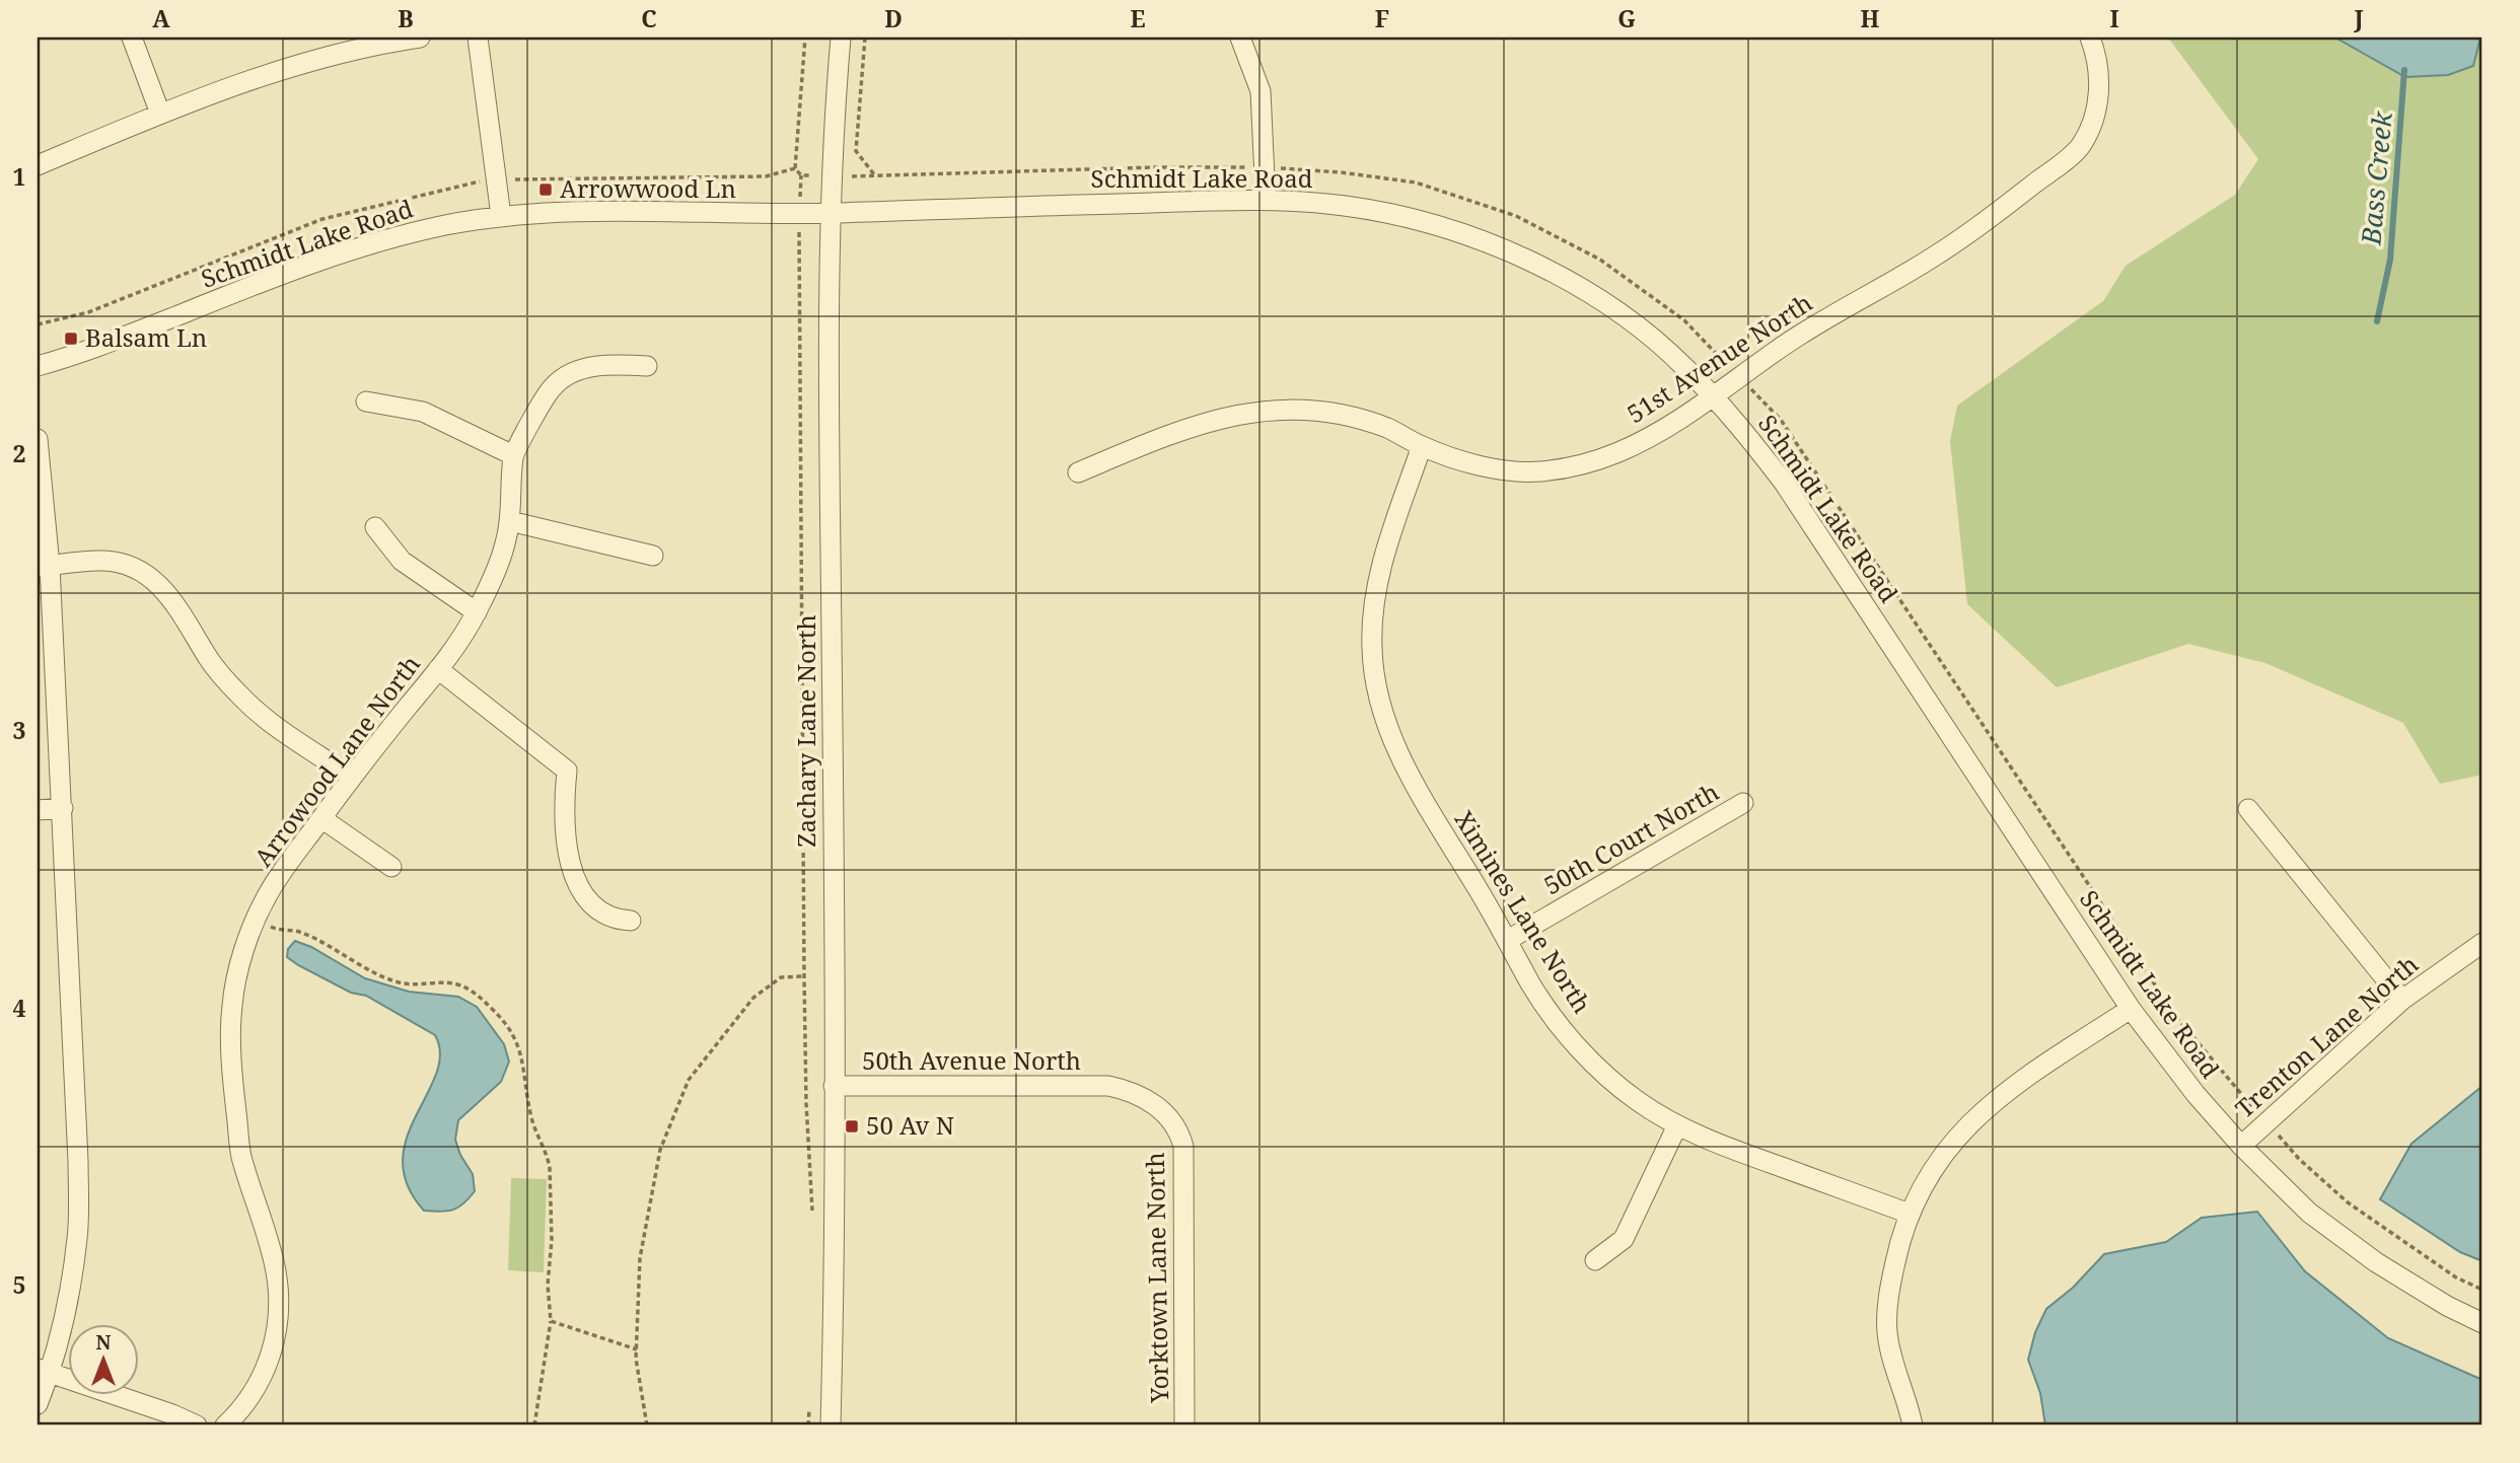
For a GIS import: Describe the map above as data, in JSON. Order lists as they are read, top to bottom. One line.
{"streets":{"street":["Schmidt Lake Road","51st Avenue North","Zachary Lane North","Arrowood Lane North","50th Court North","Ximines Lane North","Trenton Lane North","50th Avenue North","Yorktown Lane North"]},"crossings":[["Schmidt Lake Road","51st Avenue North"],["Schmidt Lake Road","Zachary Lane North"],["Schmidt Lake Road","Trenton Lane North"],["51st Avenue North","Ximines Lane North"],["Zachary Lane North","50th Avenue North"],["50th Court North","Ximines Lane North"],["50th Avenue North","Yorktown Lane North"]],"water":["Bass Creek"],"places":{"transit":["Arrowwood Ln","Balsam Ln","50 Av N"]},"north":"top","grid":{"columns":["A","B","C","D","E","F","G","H","I","J"],"rows":["1","2","3","4","5"]}}
